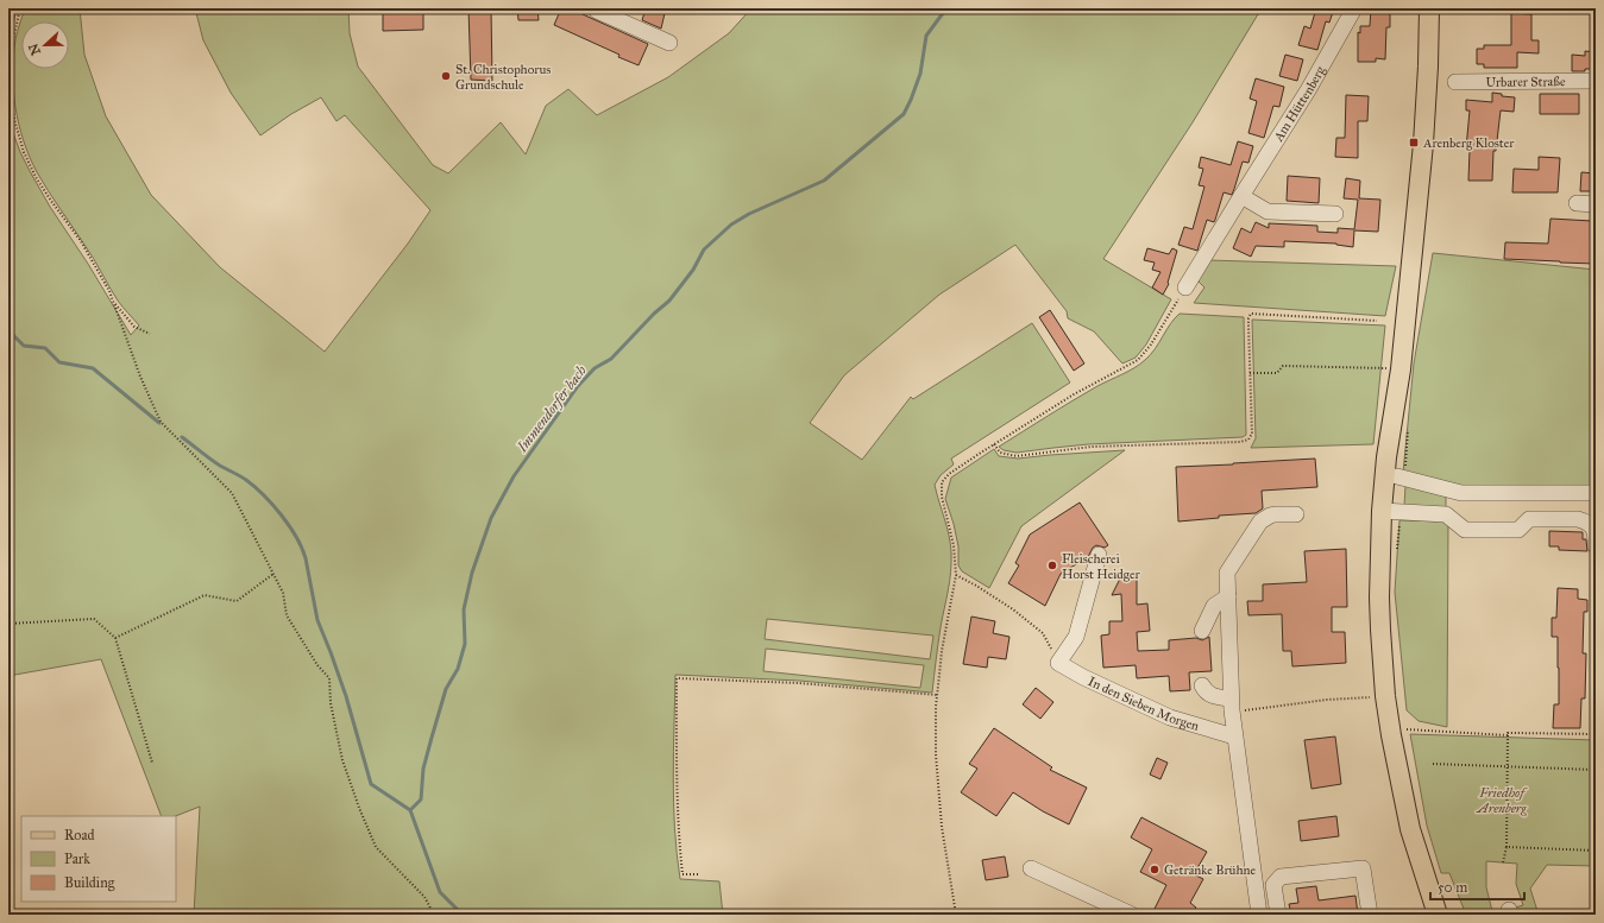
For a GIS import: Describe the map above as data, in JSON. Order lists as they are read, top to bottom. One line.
{"streets":{"street":["Urbarer Straße","Am Hüttenberg","In den Sieben Morgen"]},"water":["Immendorfer bach"],"parks":["Friedhof Arenberg"],"places":{"other":["St. Christophorus Grundschule","Fleischerei Horst Heidger","Getränke Brühne"],"transit":["Arenberg Kloster"]},"legend":["Road","Park","Building"],"scale_bar":"50 m","north":"left"}
